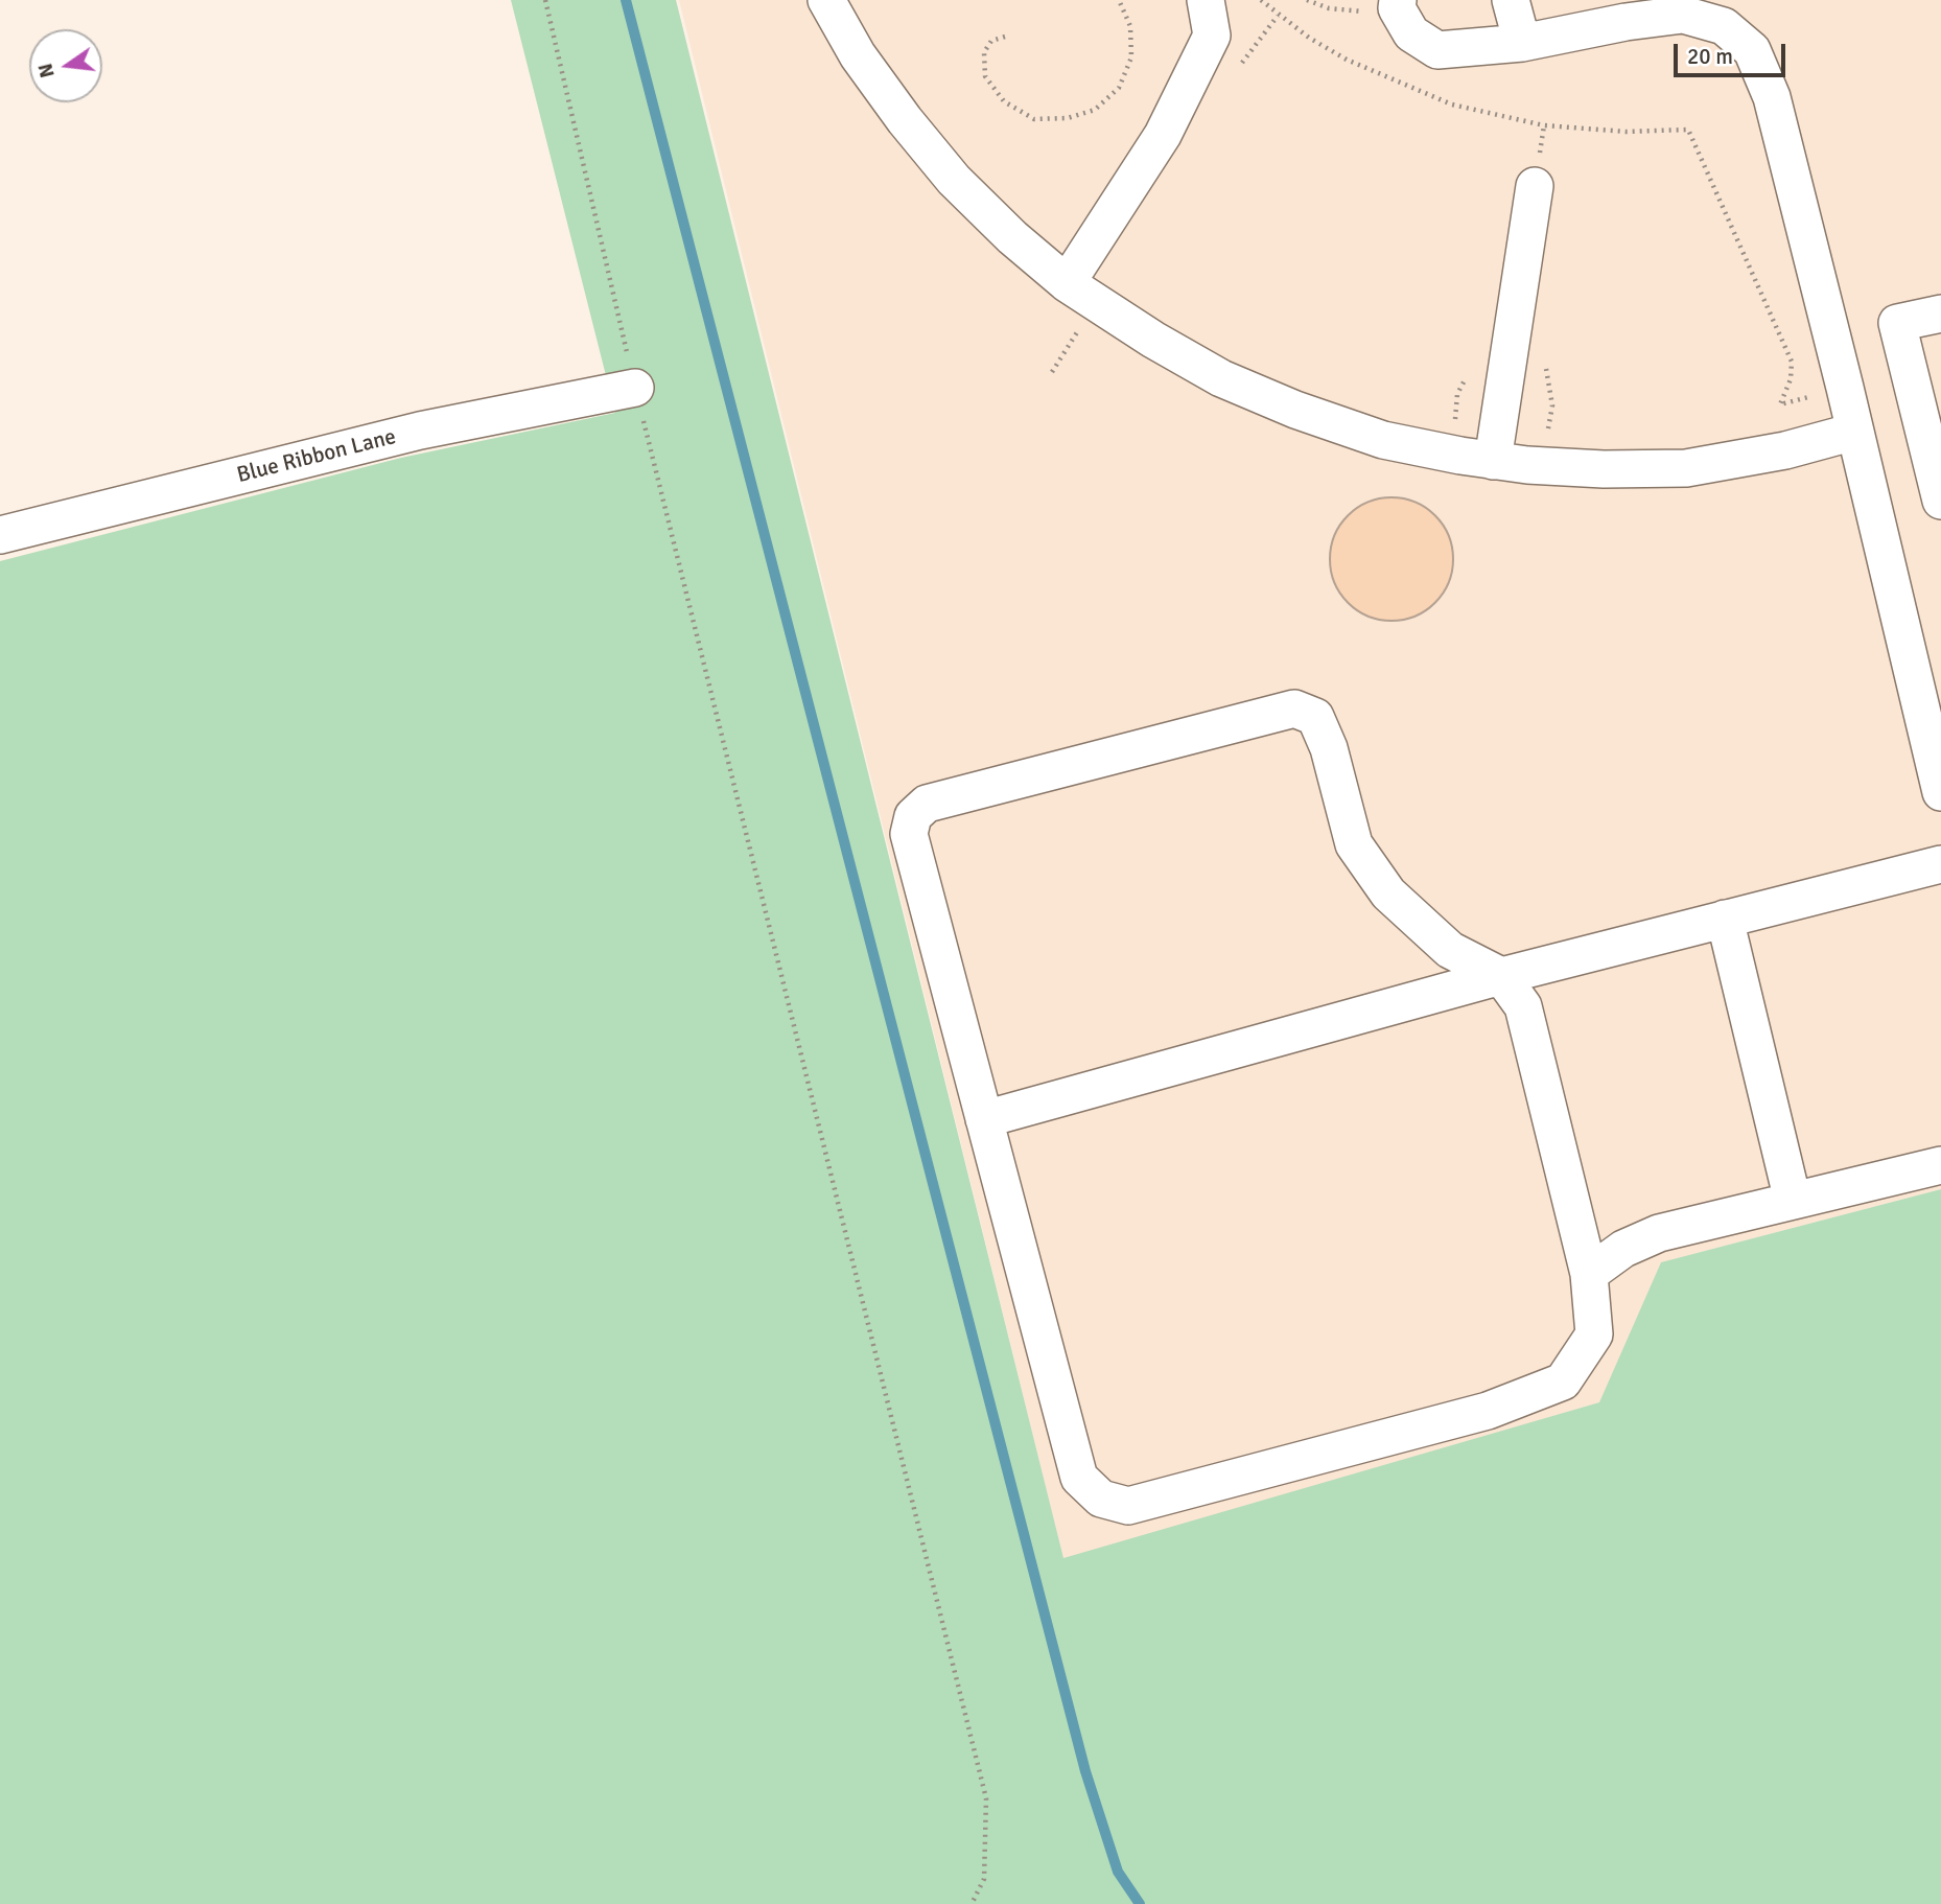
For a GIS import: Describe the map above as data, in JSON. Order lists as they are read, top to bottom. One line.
{"streets":{"lane":["Blue Ribbon Lane"]},"scale_bar":"20 m","north":"left"}
